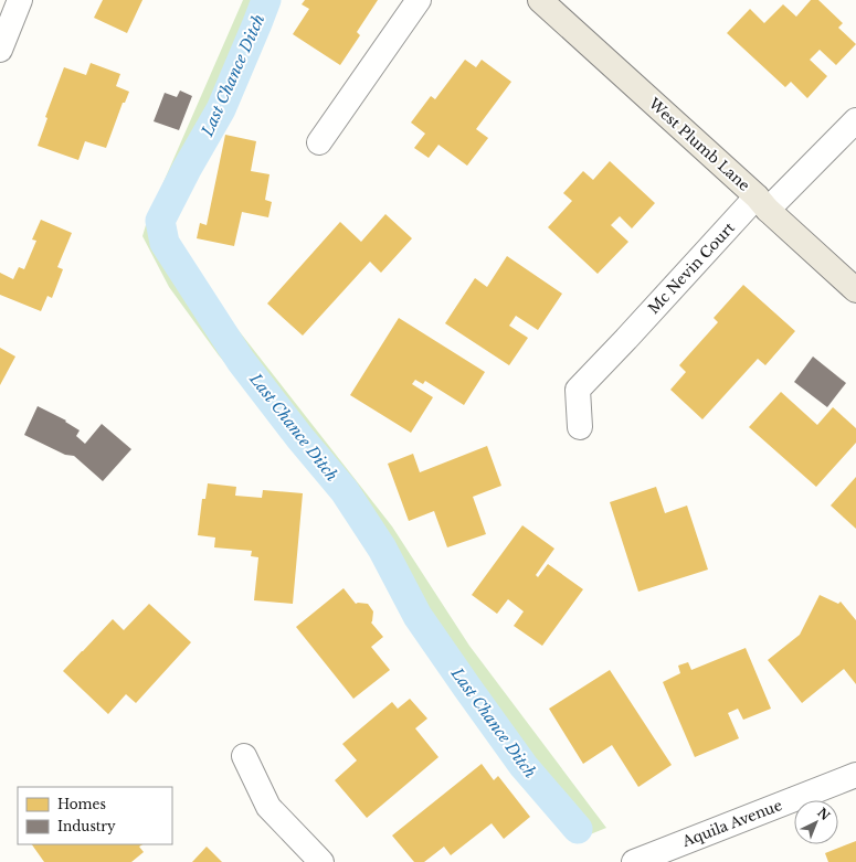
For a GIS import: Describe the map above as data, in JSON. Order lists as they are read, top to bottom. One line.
{"streets":{"main road":["West Plumb Lane"],"street":["Mc Nevin Court","Aquila Avenue"]},"crossings":[["West Plumb Lane","Mc Nevin Court"]],"water":["Last Chance Ditch"],"legend":["Homes","Industry"],"north":"top right"}
